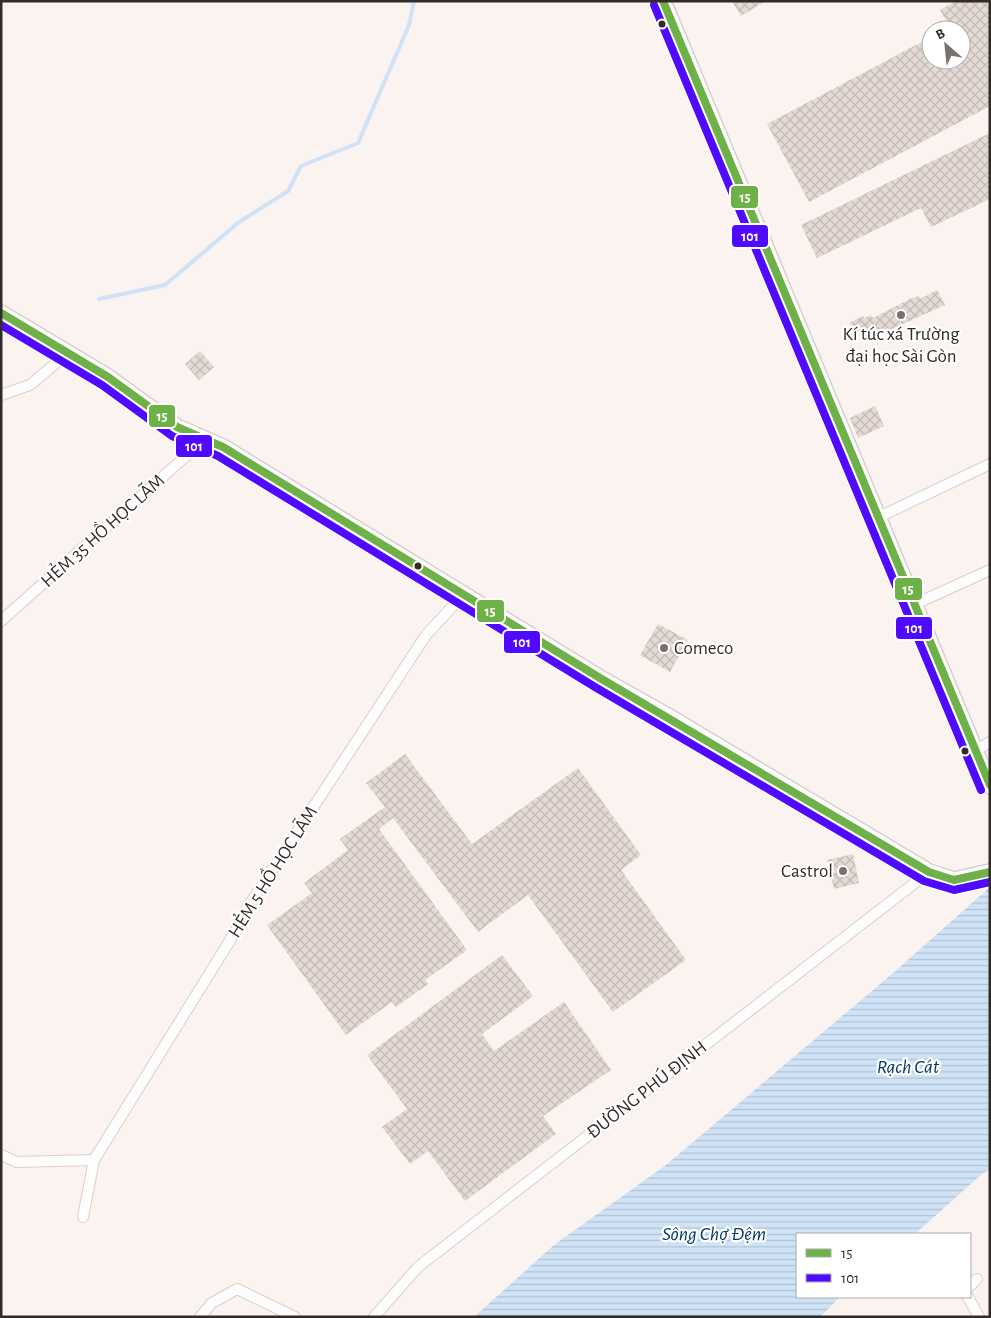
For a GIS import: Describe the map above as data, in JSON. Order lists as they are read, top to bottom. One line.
{"streets":{"street":["HẺM 35 HỒ HỌC LÃM","HẺM 5 HỒ HỌC LÃM","ĐƯỜNG PHÚ ĐỊNH"]},"water":["Rạch Cát","Sông Chợ Đệm"],"places":["Kí túc xá Trường đại học Sài Gòn","Comeco","Castrol"],"lines":["transit line 15","transit line 101"],"legend":["15","101"],"north":"top left"}
